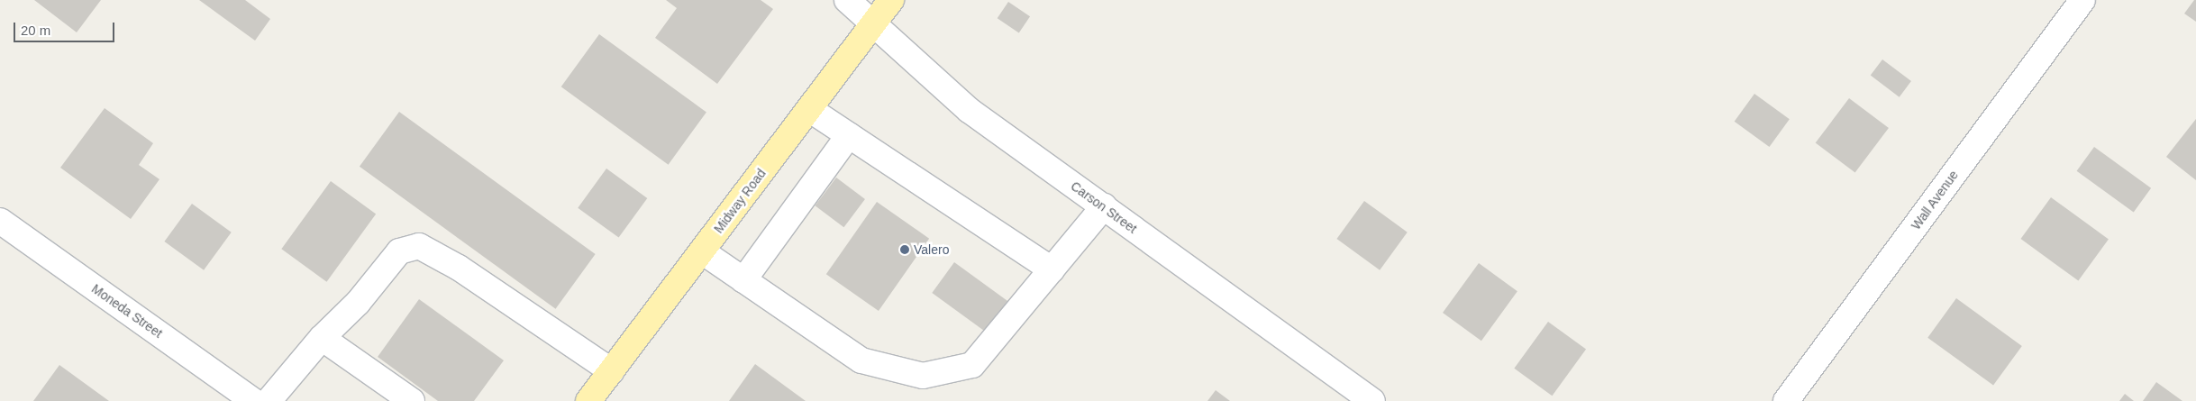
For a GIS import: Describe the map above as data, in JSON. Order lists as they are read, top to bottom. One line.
{"streets":{"main road":["Midway Road"],"street":["Wall Avenue","Carson Street","Moneda Street"]},"crossings":[["Midway Road","Carson Street"]],"places":["Valero"],"scale_bar":"20 m"}
